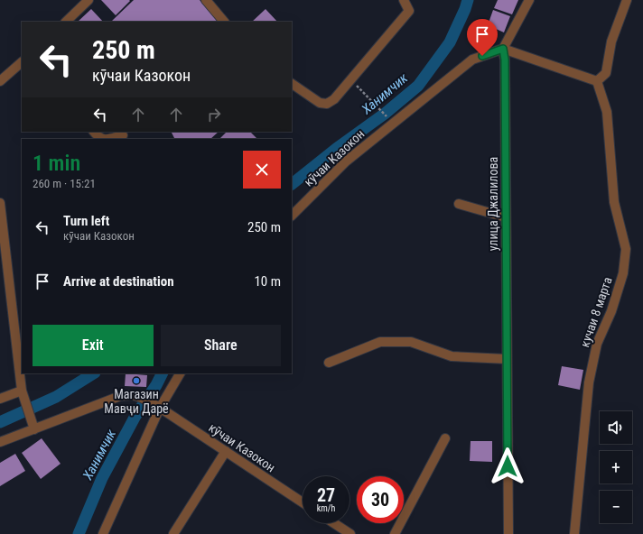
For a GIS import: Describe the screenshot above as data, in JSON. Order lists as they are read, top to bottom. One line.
{"streets":{"street":["кӯчаи Казокон","улица Джалилова","кучаи 8 марта"]},"crossings":[["кӯчаи Казокон","улица Джалилова"]],"water":["Ханимчик"],"places":["Магазин Мавҷи Дарё"],"page":{"turn":["250 m","кӯчаи Казокон"],"heading":["1 min","260 m · 15:21"],"list":[{"name":"Turn left","note":"кӯчаи Казокон","value":"250 m"},{"name":"Arrive at destination","value":"10 m"}],"buttons":["Exit","Share"],"map_buttons":["+","−"],"speed":"27 km/h","limit":"30"}}
